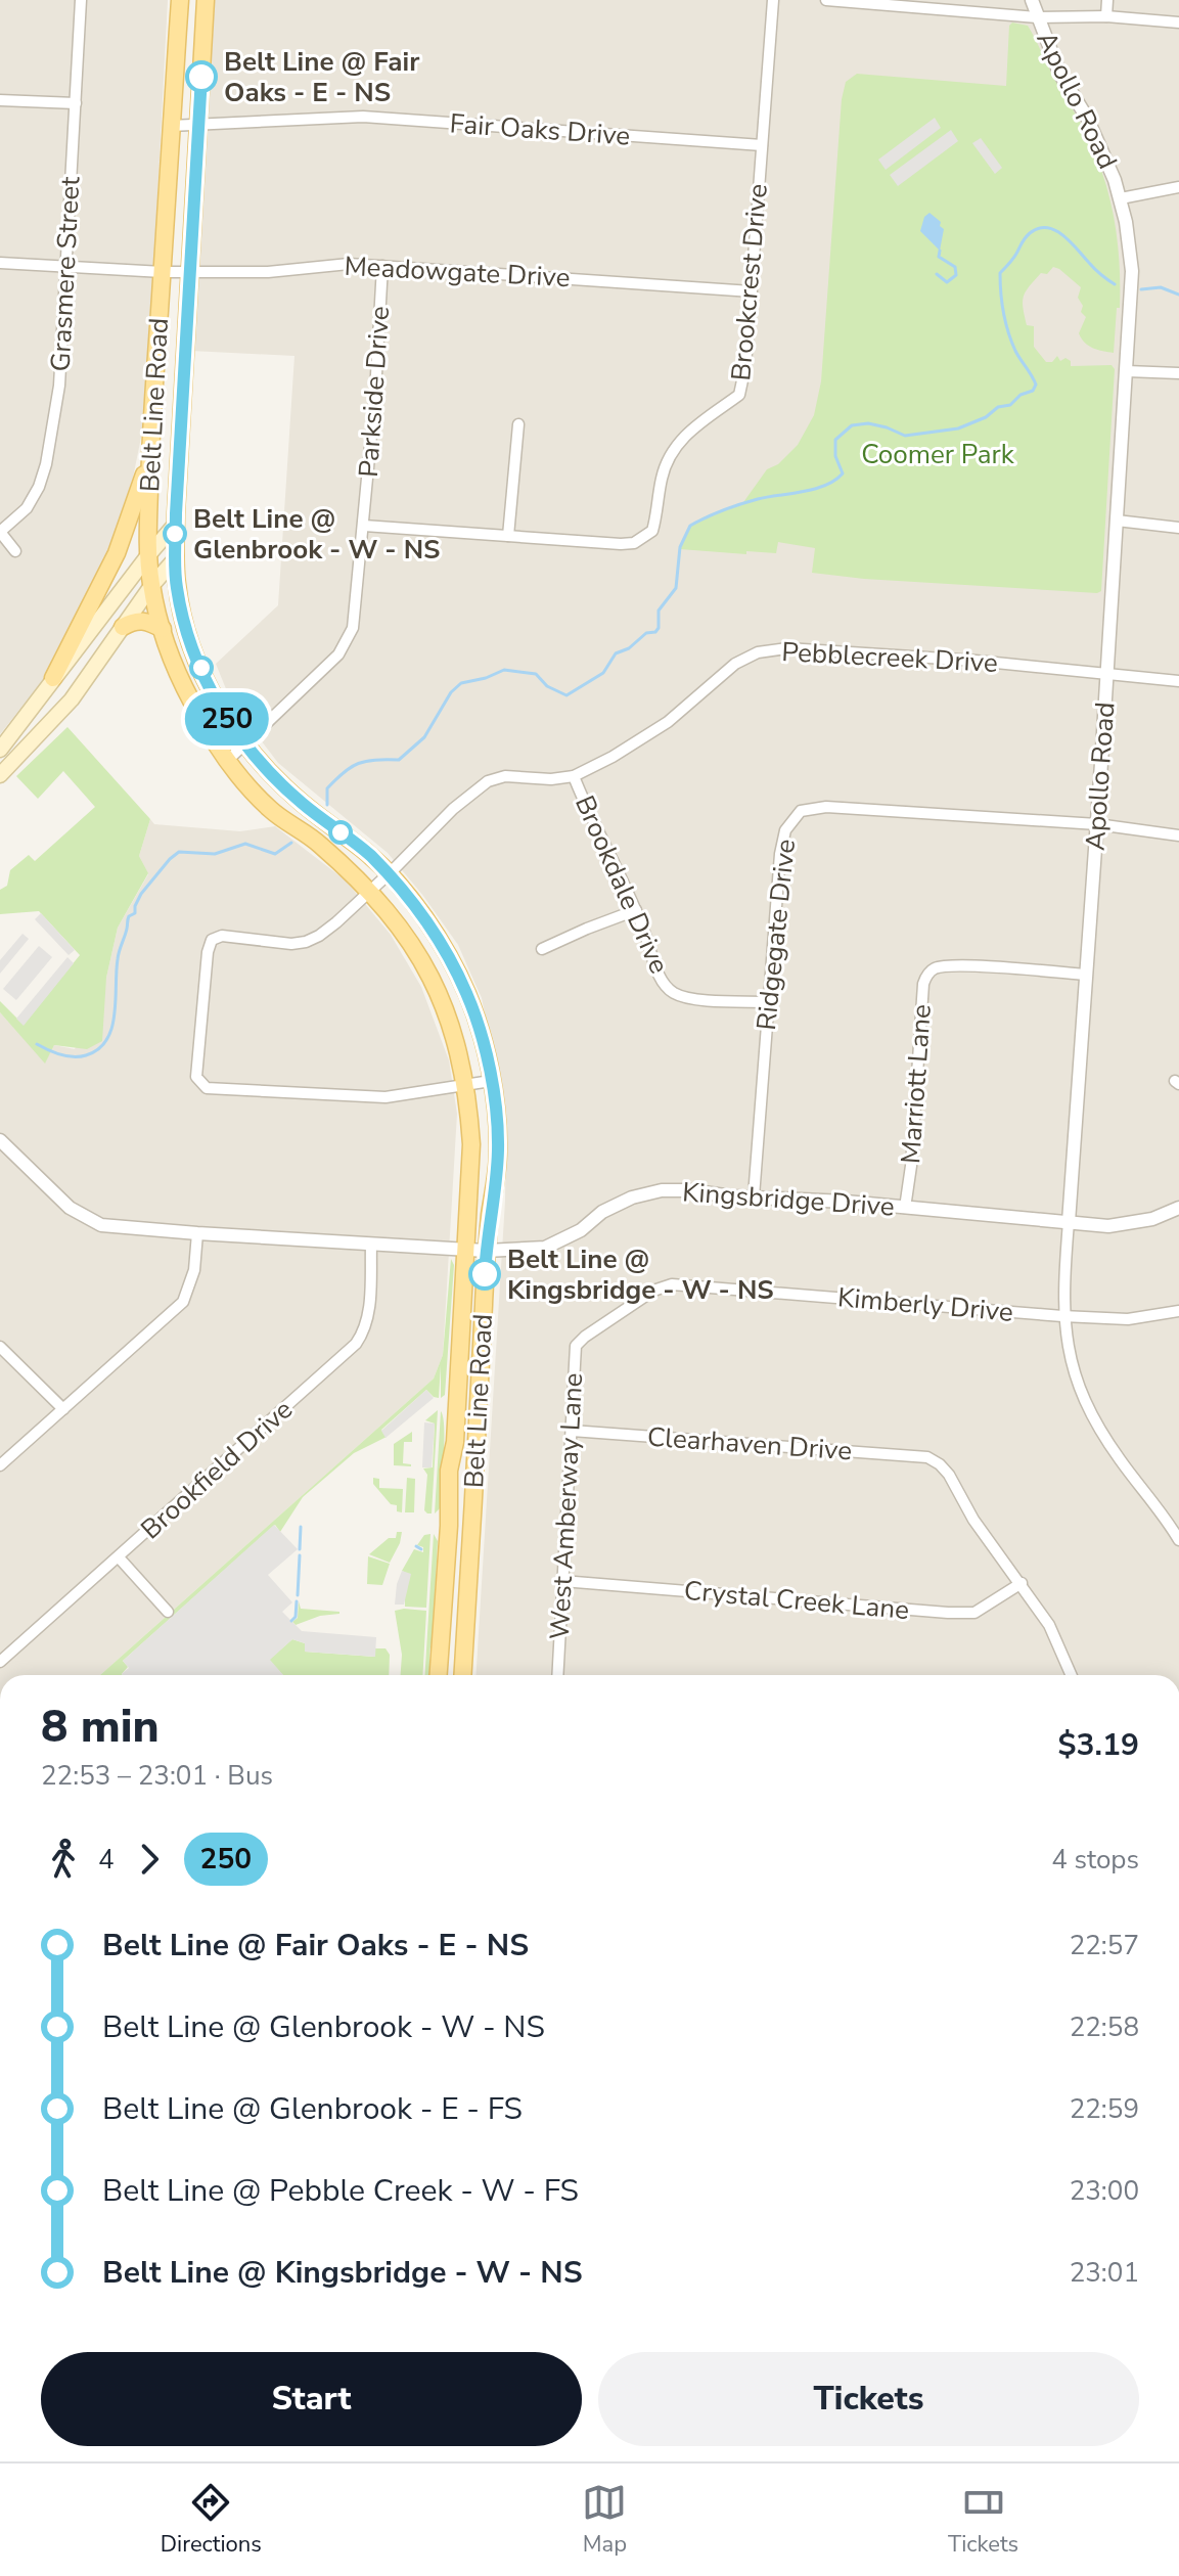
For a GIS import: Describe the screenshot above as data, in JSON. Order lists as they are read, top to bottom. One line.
{"streets":{"main road":["Belt Line Road"],"street":["Apollo Road","Fair Oaks Drive","Meadowgate Drive","Grasmere Street","Brookcrest Drive","Parkside Drive","Pebblecreek Drive","Brookdale Drive","Ridgegate Drive","Marriott Lane","Kingsbridge Drive","Kimberly Drive","Clearhaven Drive","Brookfield Drive","West Amberway Lane","Crystal Creek Lane"]},"crossings":[["Apollo Road","Pebblecreek Drive"],["Apollo Road","Ridgegate Drive"],["Apollo Road","Marriott Lane"],["Apollo Road","Kingsbridge Drive"],["Apollo Road","Kimberly Drive"],["Fair Oaks Drive","Brookcrest Drive"],["Fair Oaks Drive","Belt Line Road"],["Meadowgate Drive","Grasmere Street"],["Meadowgate Drive","Brookcrest Drive"],["Meadowgate Drive","Parkside Drive"],["Meadowgate Drive","Belt Line Road"],["Brookcrest Drive","Parkside Drive"],["Parkside Drive","Belt Line Road"],["Belt Line Road","Pebblecreek Drive"],["Belt Line Road","Kingsbridge Drive"],["Pebblecreek Drive","Brookdale Drive"],["Brookdale Drive","Ridgegate Drive"],["Ridgegate Drive","Kingsbridge Drive"],["Marriott Lane","Kingsbridge Drive"],["Kingsbridge Drive","Brookfield Drive"],["Kimberly Drive","West Amberway Lane"],["Clearhaven Drive","West Amberway Lane"],["Clearhaven Drive","Crystal Creek Lane"],["West Amberway Lane","Crystal Creek Lane"]],"parks":["Coomer Park"],"places":["Belt Line @ Fair Oaks - E - NS","Belt Line @ Glenbrook - W - NS","Belt Line @ Kingsbridge - W - NS"],"lines":["bus line 250"],"page":{"on_map":"250","heading":["8 min","22:53 – 23:01 · Bus","$3.19"],"legs":["4","250","4 stops"],"list":[{"name":"Belt Line @ Fair Oaks - E - NS","value":"22:57"},{"name":"Belt Line @ Glenbrook - W - NS","value":"22:58"},{"name":"Belt Line @ Glenbrook - E - FS","value":"22:59"},{"name":"Belt Line @ Pebble Creek - W - FS","value":"23:00"},{"name":"Belt Line @ Kingsbridge - W - NS","value":"23:01"}],"buttons":["Start","Tickets"],"tabs":["Directions","Map","Tickets"]}}
